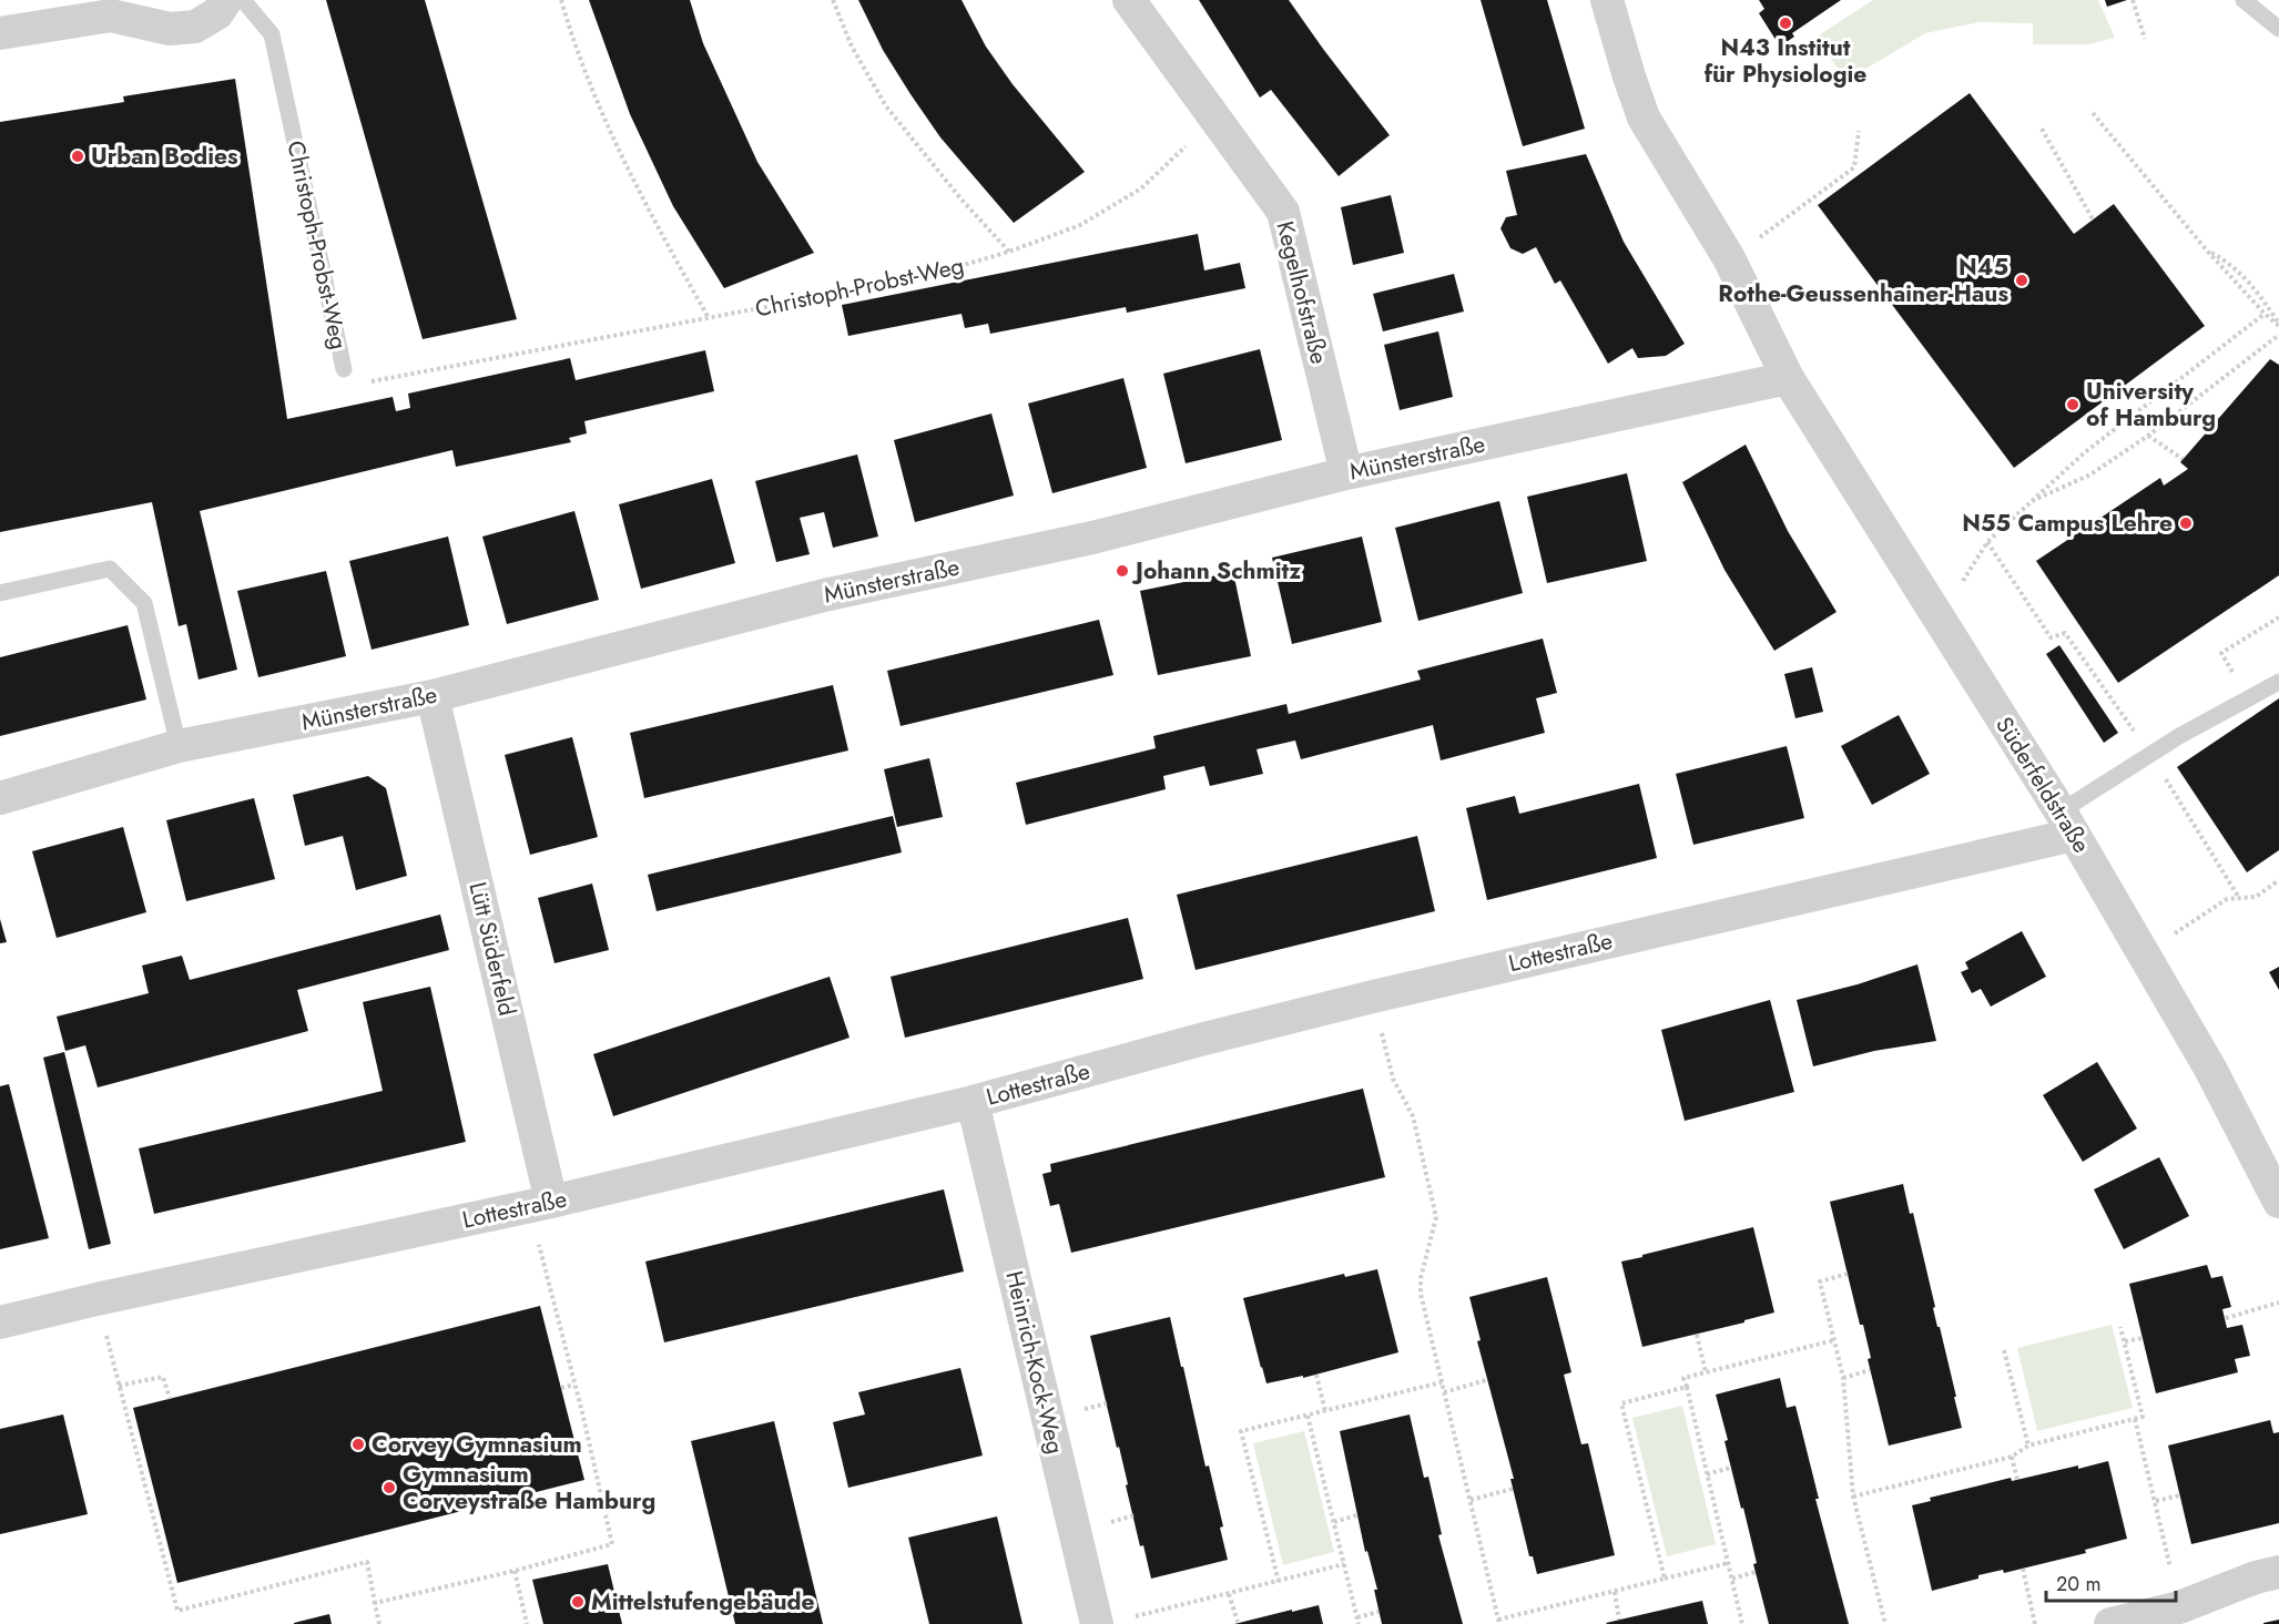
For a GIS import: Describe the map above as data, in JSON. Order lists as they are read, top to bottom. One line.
{"streets":{"street":["Kegelhofstraße","Münsterstraße","Süderfeldstraße","Lütt Süderfeld","Lottestraße","Heinrich-Kock-Weg"],"lane":["Christoph-Probst-Weg"]},"crossings":[["Christoph-Probst-Weg","Kegelhofstraße"],["Kegelhofstraße","Münsterstraße"],["Münsterstraße","Süderfeldstraße"],["Münsterstraße","Lütt Süderfeld"],["Süderfeldstraße","Lottestraße"],["Lütt Süderfeld","Lottestraße"],["Lottestraße","Heinrich-Kock-Weg"]],"places":["N43 Institut für Physiologie","Urban Bodies","N45 Rothe-Geussenhainer-Haus","University of Hamburg","N55 Campus Lehre","Johann Schmitz","Corvey Gymnasium","Gymnasium Corveystraße Hamburg","Mittelstufengebäude"],"scale_bar":"20 m"}
